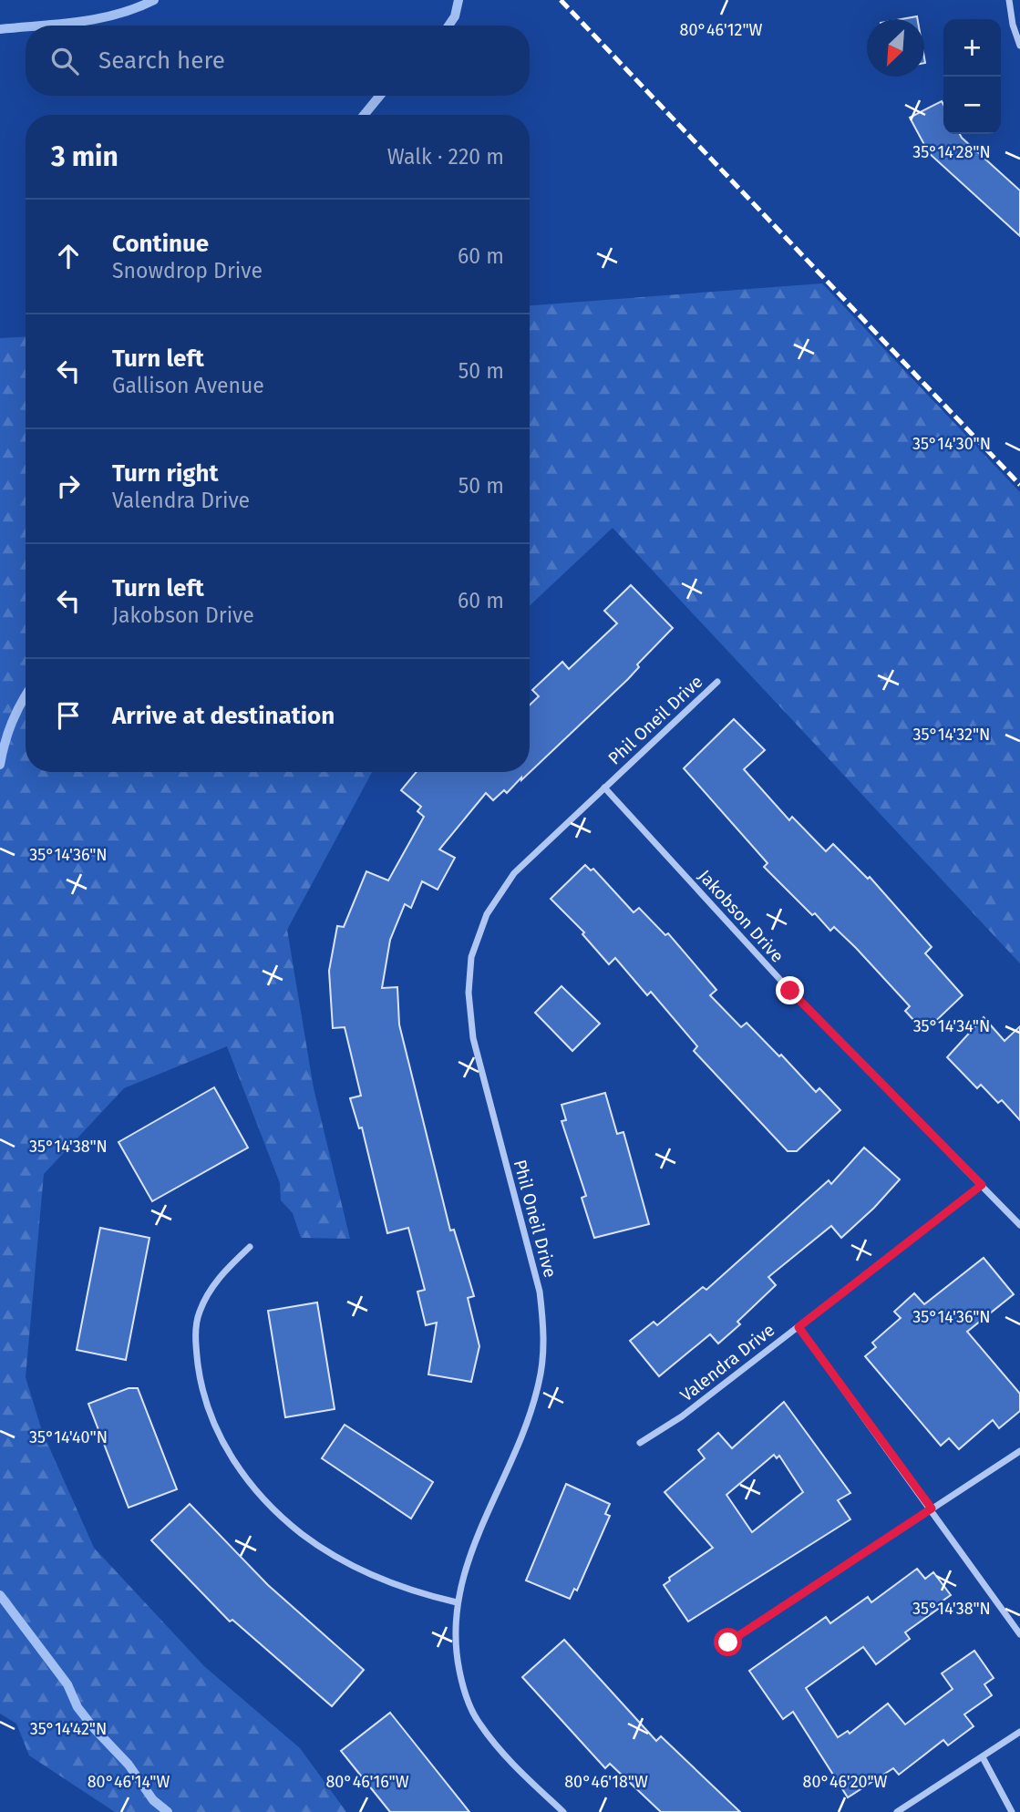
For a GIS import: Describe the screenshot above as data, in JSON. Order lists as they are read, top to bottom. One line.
{"streets":{"street":["Phil Oneil Drive","Jakobson Drive","Valendra Drive"]},"crossings":[["Phil Oneil Drive","Jakobson Drive"],["Jakobson Drive","Valendra Drive"]],"north":"bottom left","page":{"map_buttons":["+","−"],"search":"Search here","heading":["3 min","Walk · 220 m"],"list":[["Continue","Snowdrop Drive","60 m"],["Turn left","Gallison Avenue","50 m"],["Turn right","Valendra Drive","50 m"],["Turn left","Jakobson Drive","60 m"],"Arrive at destination"]},"coordinates":["80°46'12\"W","35°14'28\"N","35°14'30\"N","35°14'32\"N","35°14'36\"N","35°14'34\"N","35°14'38\"N","35°14'40\"N","35°14'42\"N","80°46'14\"W","80°46'16\"W","80°46'18\"W","80°46'20\"W"]}
